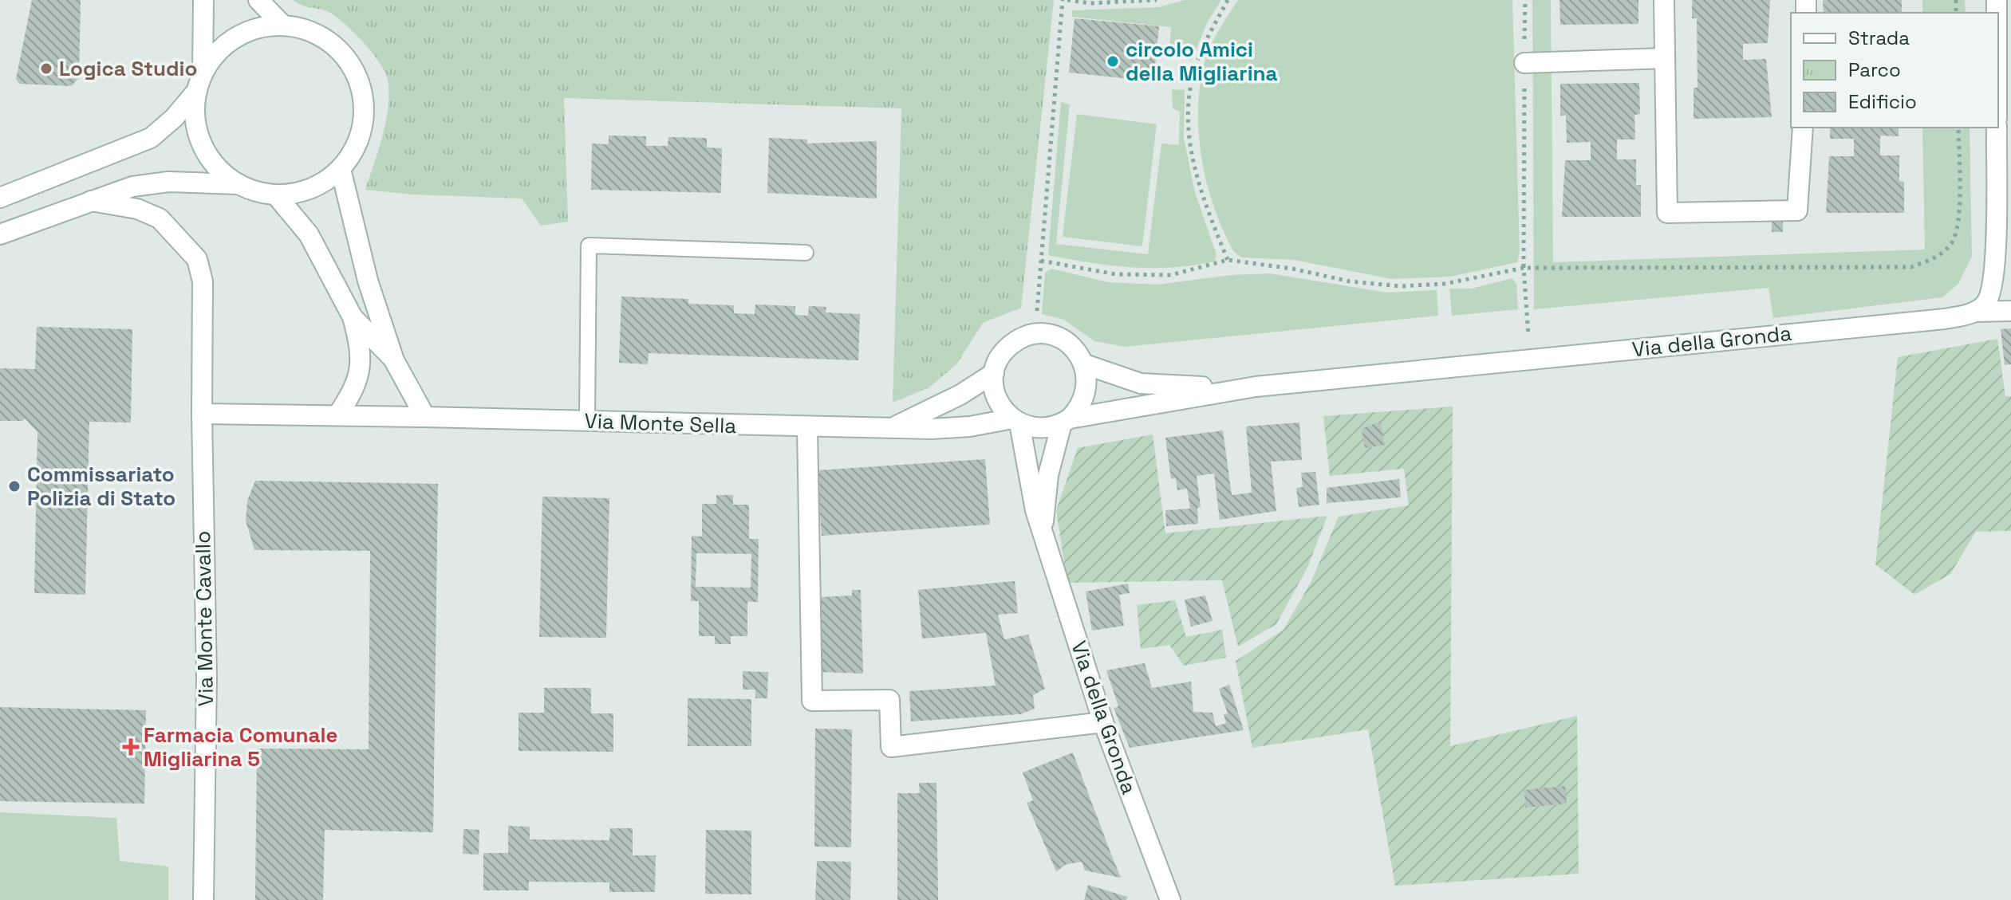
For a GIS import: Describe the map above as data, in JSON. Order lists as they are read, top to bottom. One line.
{"streets":{"street":["Via della Gronda","Via Monte Sella","Via Monte Cavallo"]},"crossings":[["Via della Gronda","Via Monte Sella"],["Via Monte Sella","Via Monte Cavallo"]],"places":{"other":["circolo Amici della Migliarina","Logica Studio","Commissariato Polizia di Stato"],"health":["Farmacia Comunale Migliarina 5"]},"legend":["Strada","Parco","Edificio"]}
